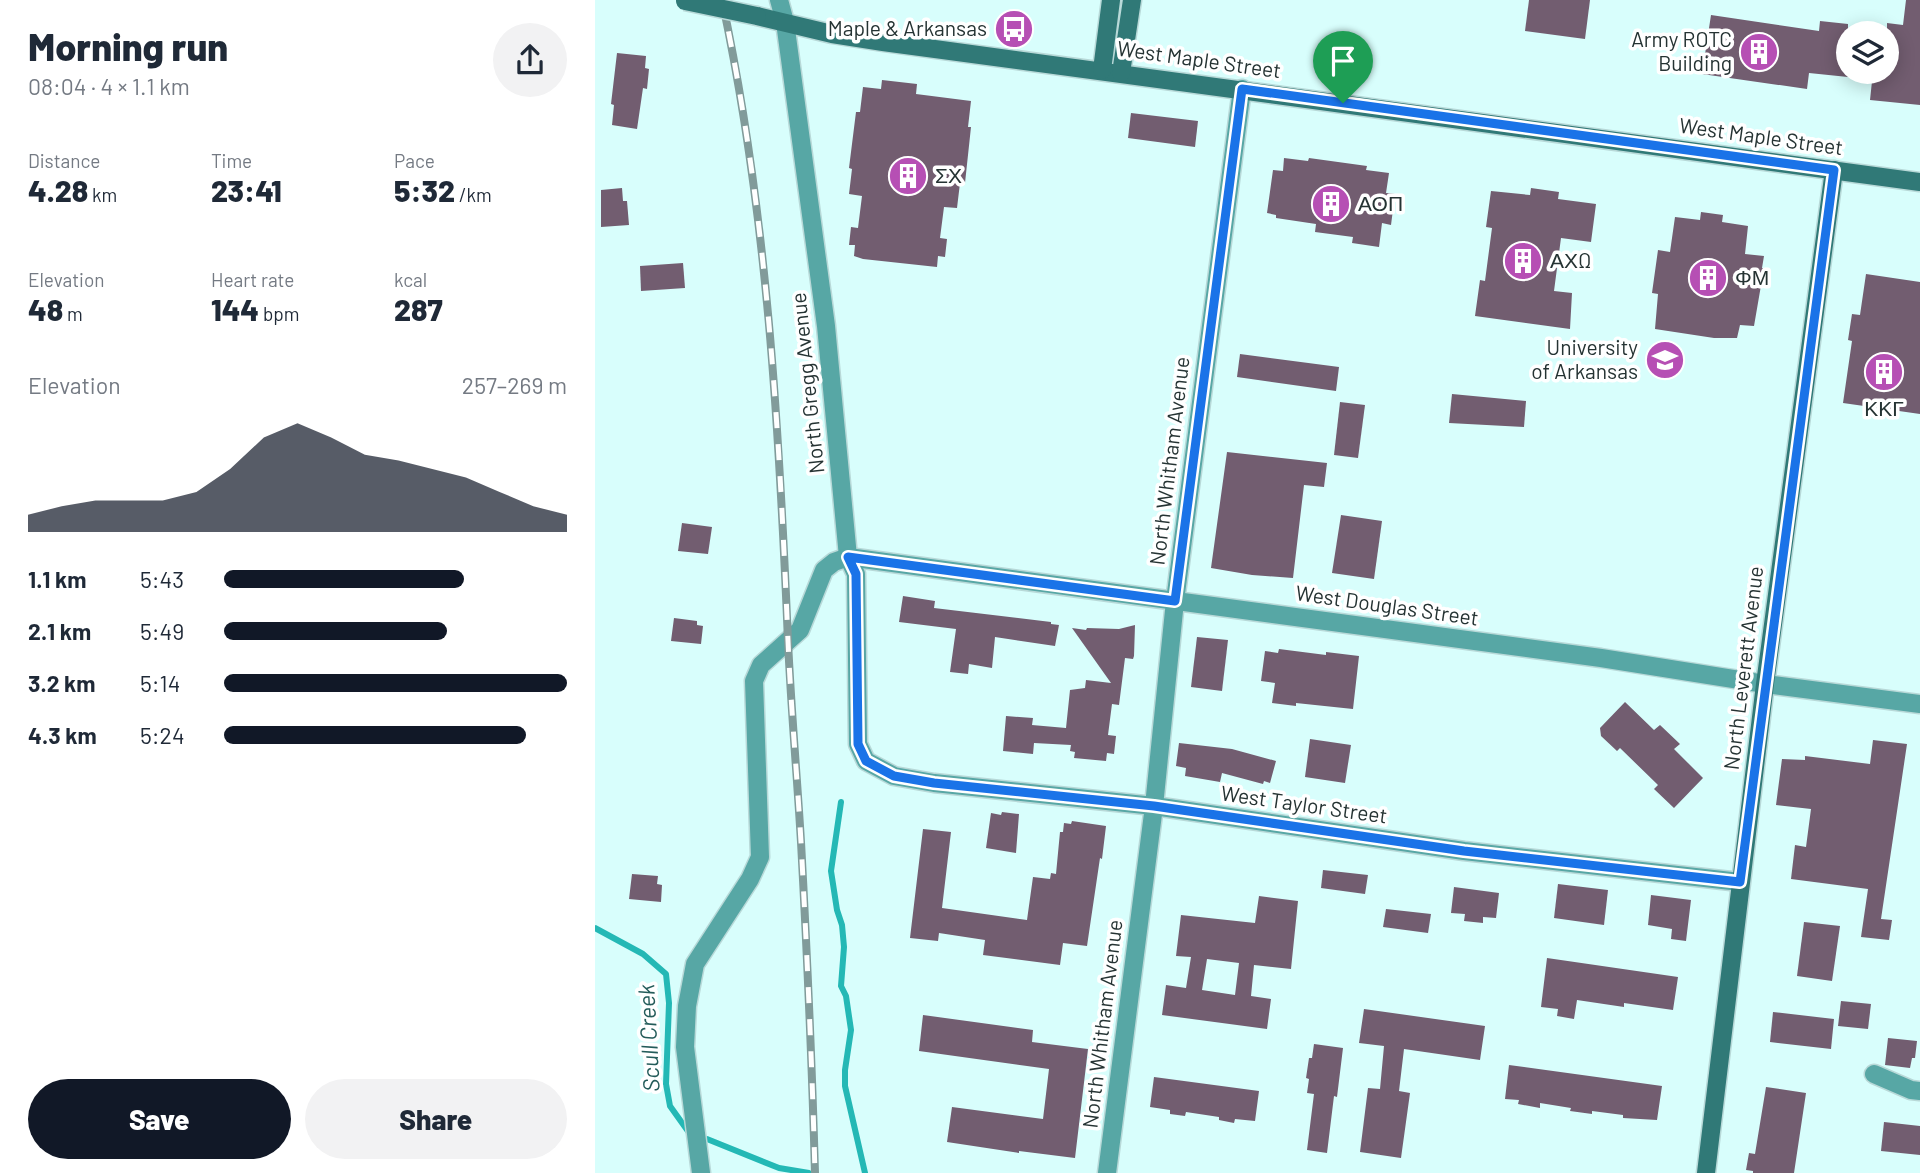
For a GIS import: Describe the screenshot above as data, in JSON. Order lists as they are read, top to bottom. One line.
{"streets":{"street":["West Maple Street","North Gregg Avenue","North Whitham Avenue","West Douglas Street","North Leverett Avenue","West Taylor Street"]},"crossings":[["West Maple Street","North Gregg Avenue"],["West Maple Street","North Whitham Avenue"],["West Maple Street","North Leverett Avenue"],["North Gregg Avenue","West Douglas Street"],["North Gregg Avenue","West Taylor Street"],["North Whitham Avenue","West Douglas Street"],["North Whitham Avenue","West Taylor Street"],["West Douglas Street","North Leverett Avenue"],["North Leverett Avenue","West Taylor Street"]],"water":["Scull Creek"],"places":{"bus stop":["Maple & Arkansas"],"building":["Army ROTC Building","ΣΧ","ΑΟΠ","ΑΧΩ","ΦΜ","ΚΚΓ"],"school or university":["University of Arkansas"]},"page":{"heading":["Morning run","08:04 · 4 × 1.1 km"],"stats":[["Distance","4.28 km"],["Time","23:41"],["Pace","5:32 /km"],["Elevation","48 m"],["Heart rate","144 bpm"],["kcal","287"]],"chart":["Elevation","257–269 m"],"list":[{"name":"1.1 km","note":"5:43"},{"name":"2.1 km","note":"5:49"},{"name":"3.2 km","note":"5:14"},{"name":"4.3 km","note":"5:24"}],"buttons":["Save","Share"]}}
